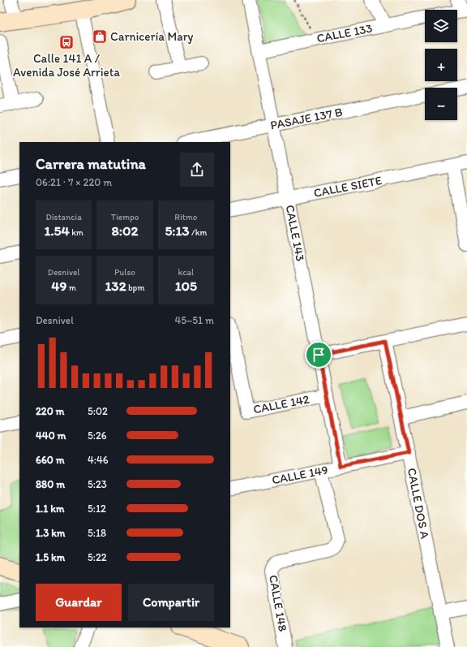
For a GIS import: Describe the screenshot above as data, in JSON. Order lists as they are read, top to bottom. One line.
{"streets":{"street":["CALLE 133","PASAJE 137 B","CALLE SIETE","CALLE 143","CALLE 142","CALLE 149","CALLE DOS A","CALLE 148"]},"crossings":[["CALLE 133","CALLE 143"],["PASAJE 137 B","CALLE 143"],["CALLE SIETE","CALLE 143"],["CALLE 143","CALLE 142"],["CALLE 143","CALLE 149"],["CALLE 149","CALLE DOS A"],["CALLE 149","CALLE 148"]],"places":{"shop":["Carnicería Mary"],"bus stop":["Calle 141 A / Avenida José Arrieta"]},"page":{"map_buttons":["+","−"],"heading":["Carrera matutina","06:21 · 7 × 220 m"],"stats":[["Distancia","1.54 km"],["Tiempo","8:02"],["Ritmo","5:13 /km"],["Desnivel","49 m"],["Pulso","132 bpm"],["kcal","105"]],"chart":["Desnivel","45–51 m"],"list":[{"name":"220 m","note":"5:02"},{"name":"440 m","note":"5:26"},{"name":"660 m","note":"4:46"},{"name":"880 m","note":"5:23"},{"name":"1.1 km","note":"5:12"},{"name":"1.3 km","note":"5:18"},{"name":"1.5 km","note":"5:22"}],"buttons":["Guardar","Compartir"]}}
